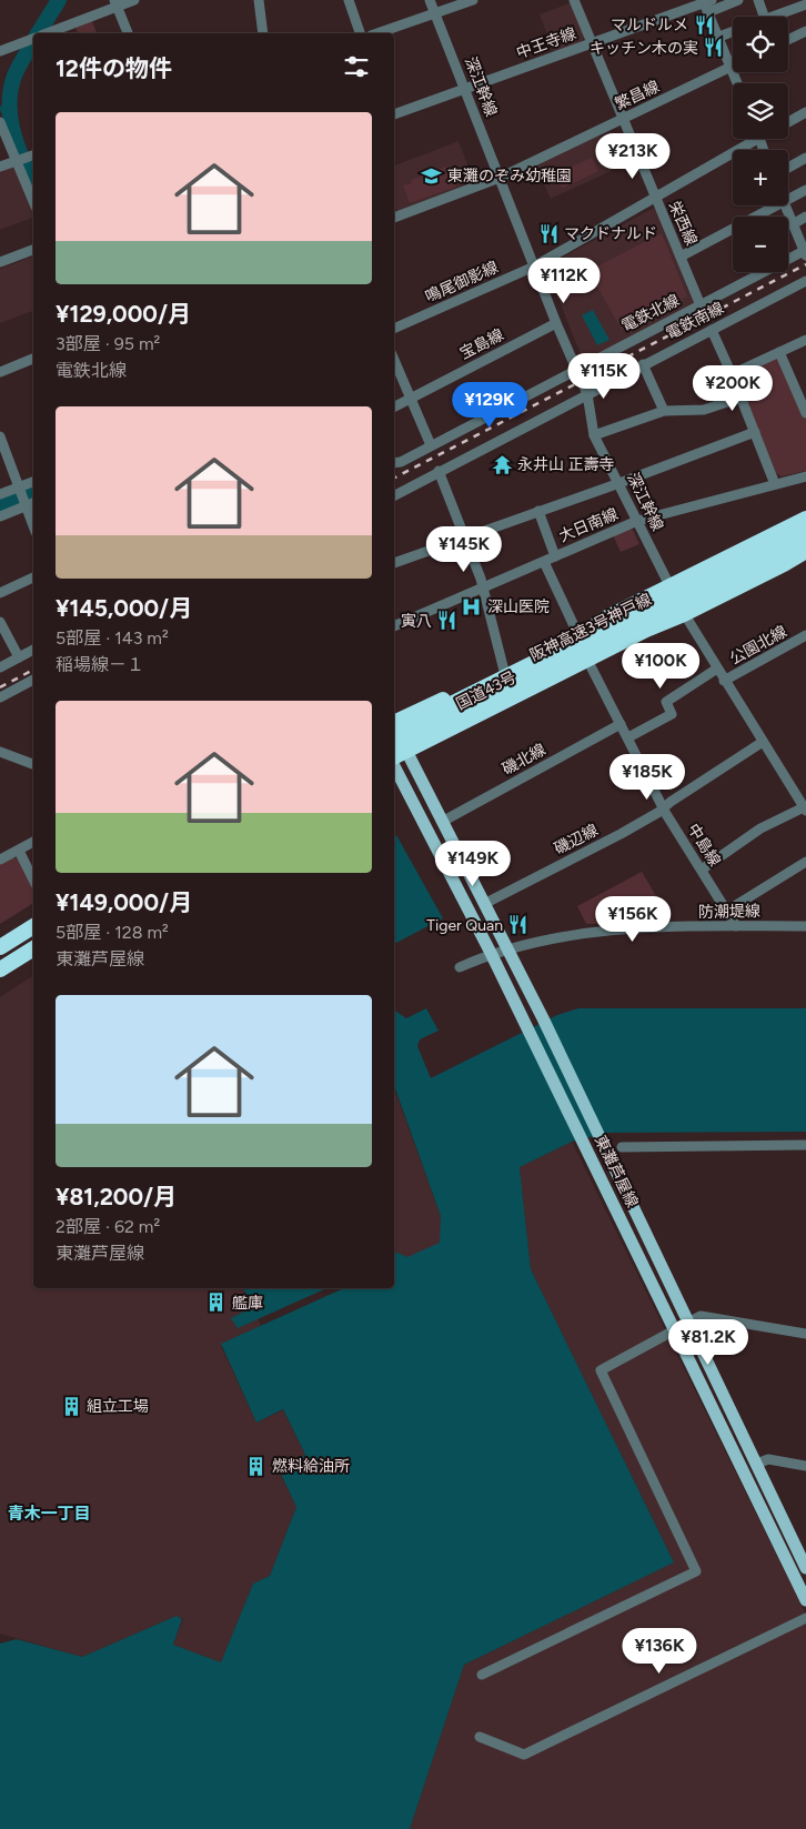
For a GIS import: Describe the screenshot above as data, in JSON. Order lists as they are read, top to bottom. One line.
{"streets":{"highway":["阪神高速3号神戸線","国道43号"],"main road":["東灘芦屋線"],"street":["中王寺線","深江幹線","繁昌線","栄西線","鳴尾御影線","電鉄北線","電鉄南線","宝島線","大日南線","公園北線","磯北線","磯辺線","中島線","防潮堤線"]},"crossings":[["中王寺線","深江幹線"],["中王寺線","栄西線"],["深江幹線","繁昌線"],["深江幹線","鳴尾御影線"],["深江幹線","電鉄北線"],["深江幹線","電鉄南線"],["深江幹線","宝島線"],["深江幹線","大日南線"],["深江幹線","公園北線"],["深江幹線","国道43号"],["深江幹線","磯辺線"],["繁昌線","栄西線"],["栄西線","鳴尾御影線"],["栄西線","電鉄北線"],["阪神高速3号神戸線","国道43号"],["阪神高速3号神戸線","東灘芦屋線"],["国道43号","中島線"],["国道43号","東灘芦屋線"],["磯北線","中島線"],["磯北線","東灘芦屋線"],["磯辺線","中島線"],["磯辺線","東灘芦屋線"],["中島線","防潮堤線"],["防潮堤線","東灘芦屋線"]],"districts":["青木一丁目"],"places":{"restaurant":["マルドルメ","キッチン木の実","マクドナルド","寅八","Tiger Quan"],"school or university":["東灘のぞみ幼稚園"],"temple":["永井山 正壽寺"],"hospital":["深山医院"],"building":["艦庫","組立工場","燃料給油所"]},"page":{"map_buttons":["+","−"],"heading":"12件の物件","list":[{"name":"¥129,000/月","note":"3部屋 · 95 m² · 電鉄北線"},{"name":"¥145,000/月","note":"5部屋 · 143 m² · 稲場線－１"},{"name":"¥149,000/月","note":"5部屋 · 128 m² · 東灘芦屋線"},{"name":"¥81,200/月","note":"2部屋 · 62 m² · 東灘芦屋線"}],"price":["¥213K","¥112K","¥115K","¥200K","¥129K","¥145K","¥100K","¥185K","¥149K","¥156K","¥81.2K","¥136K"]}}
